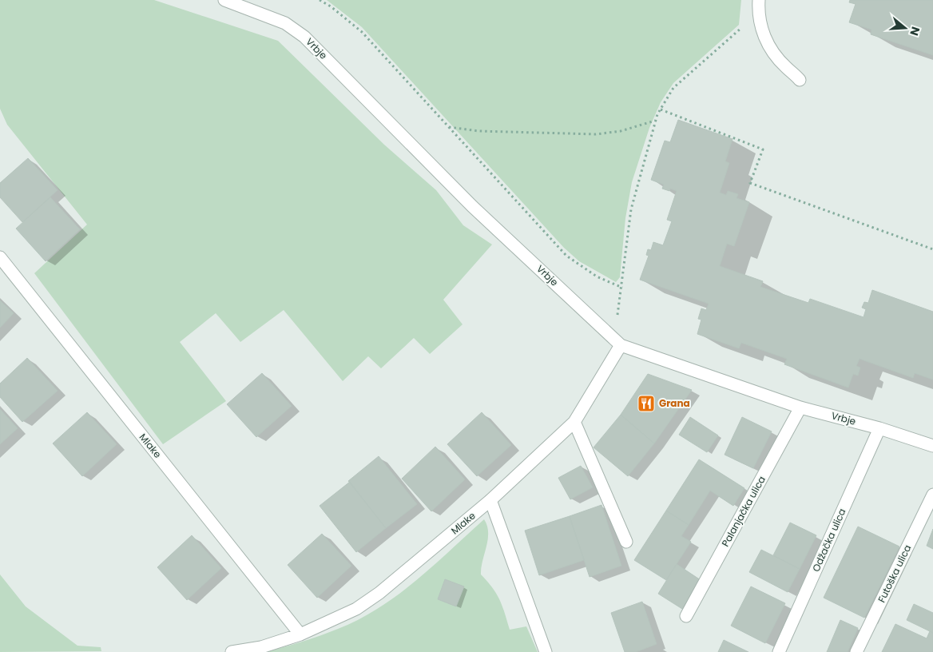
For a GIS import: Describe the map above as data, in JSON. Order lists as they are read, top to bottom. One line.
{"streets":{"street":["Vrbje","Mlake","Palanjačka ulica","Odžačka ulica","Futoška ulica"]},"crossings":[["Vrbje","Mlake"],["Vrbje","Palanjačka ulica"],["Vrbje","Odžačka ulica"]],"places":{"restaurant":["Grana"]},"north":"right"}
